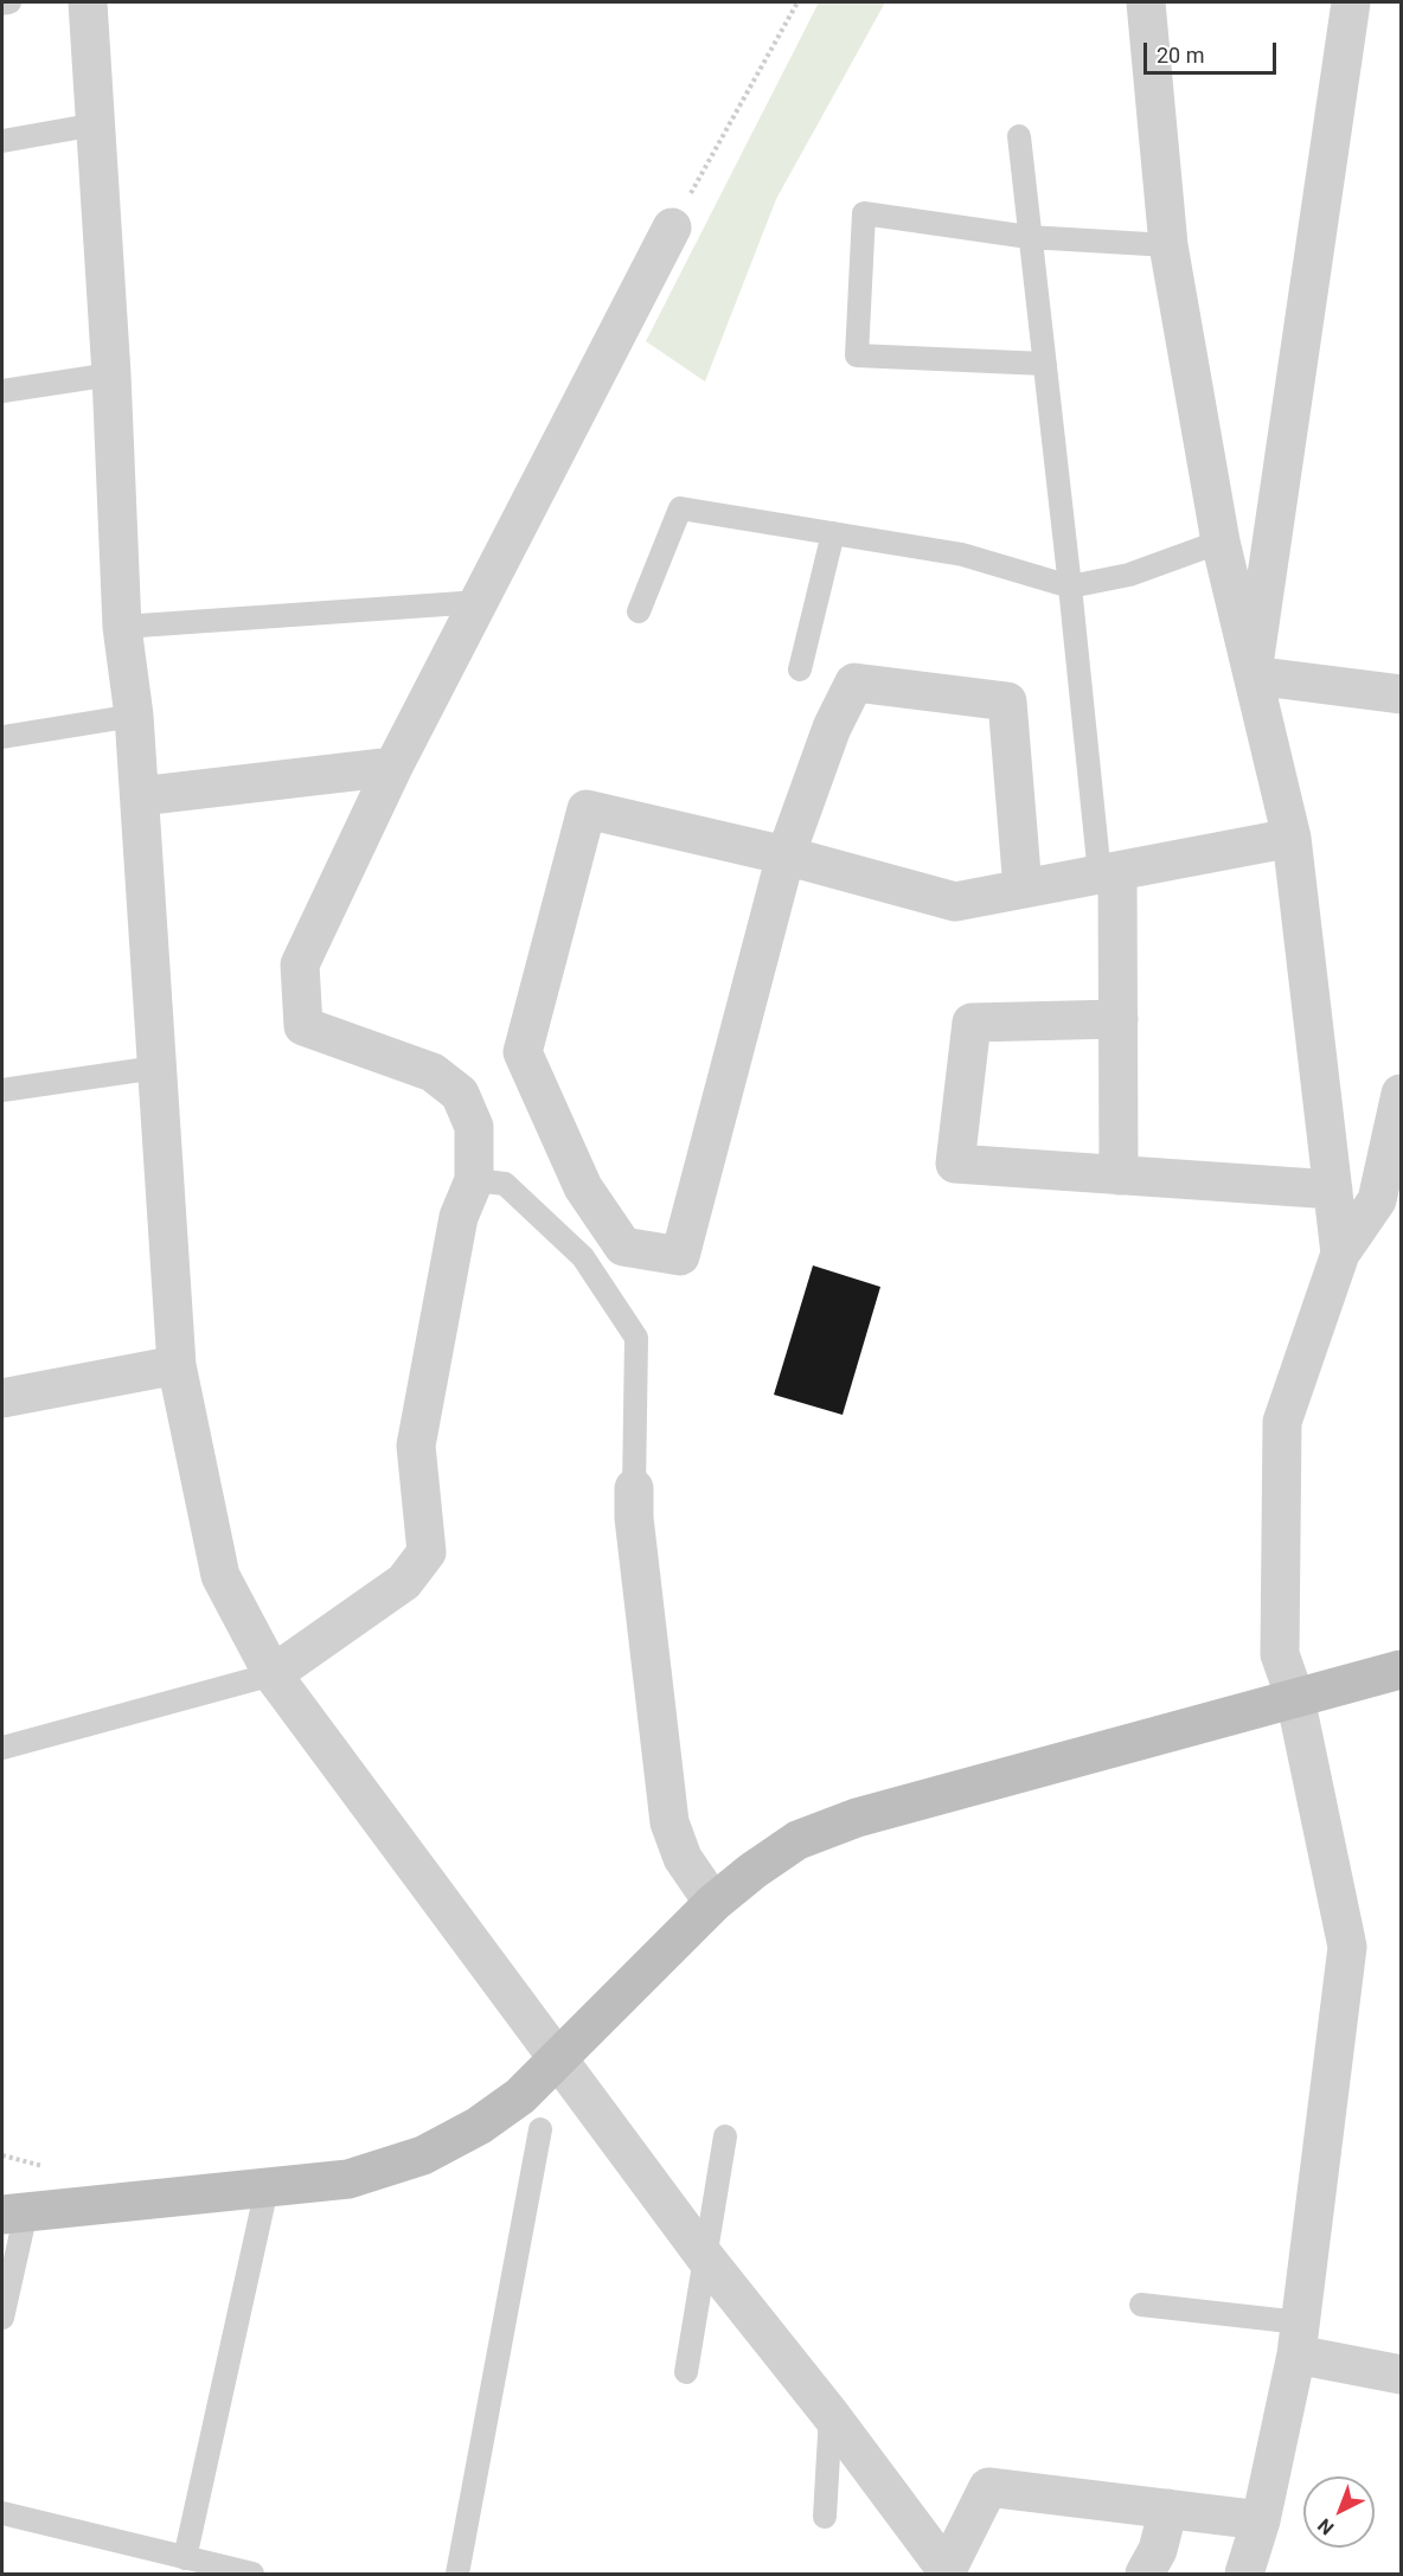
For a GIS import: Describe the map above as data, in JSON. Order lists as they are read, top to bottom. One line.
{"scale_bar":"20 m","north":"bottom left"}
